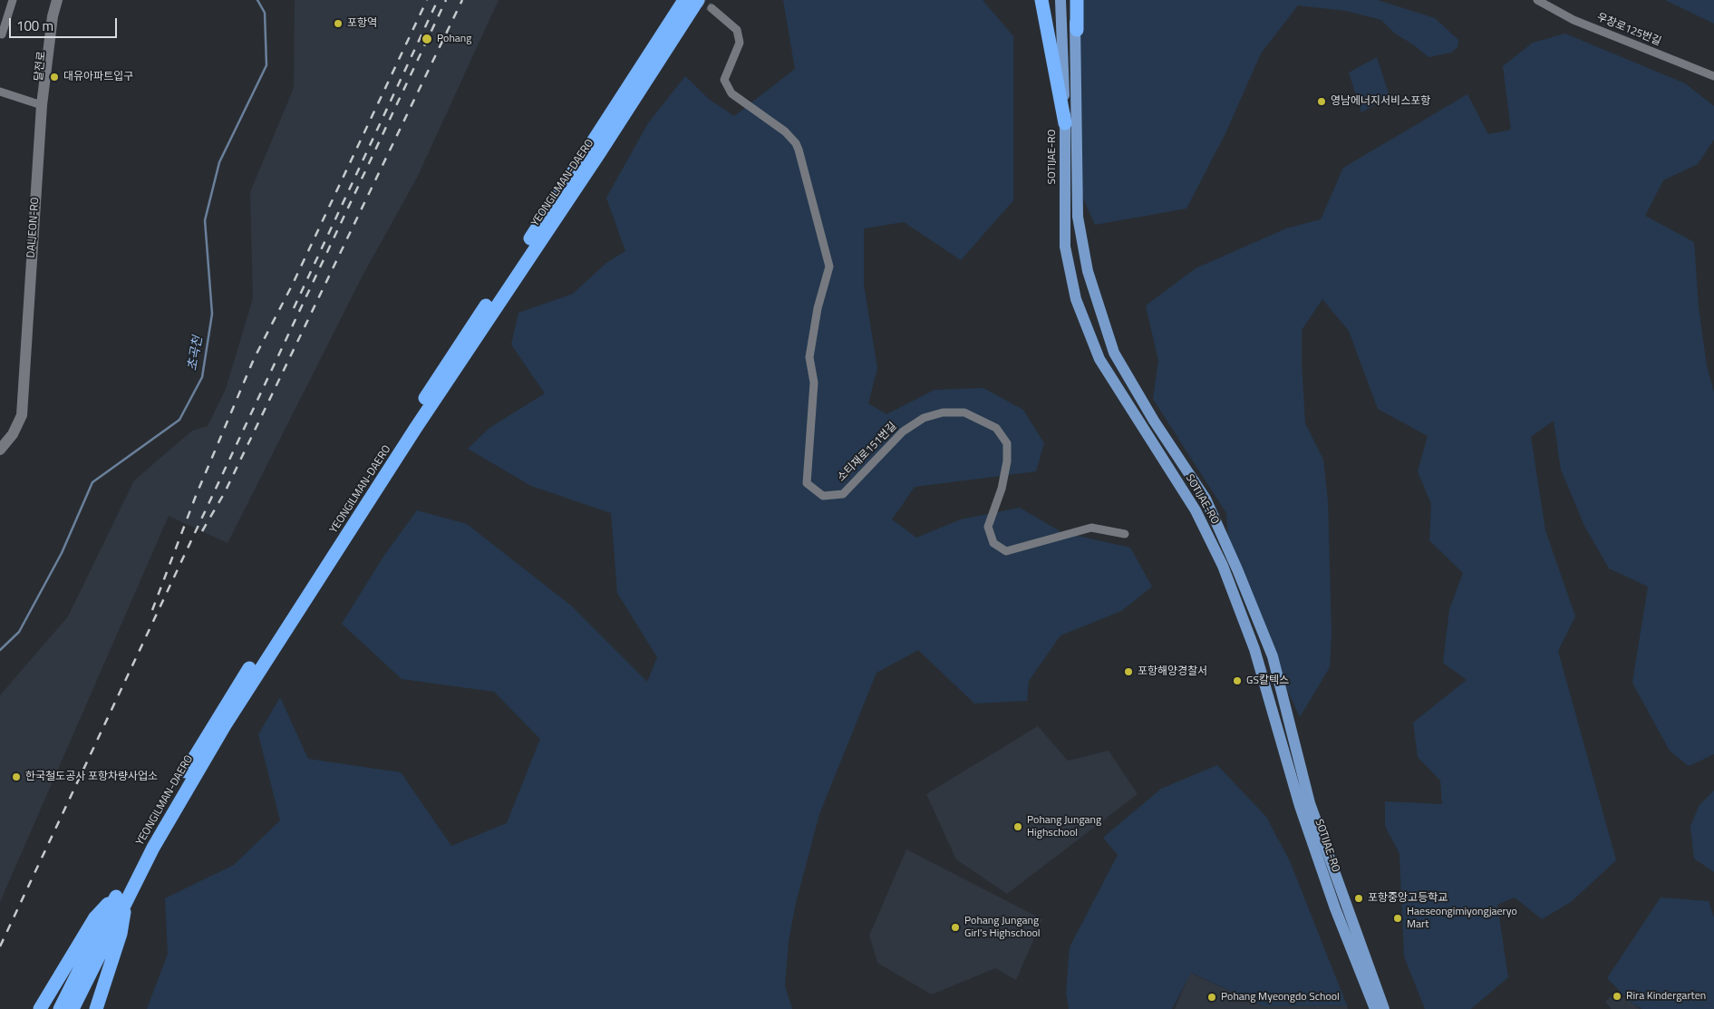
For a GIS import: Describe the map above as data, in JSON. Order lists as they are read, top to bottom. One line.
{"streets":{"highway":["YEONGILMAN-DAERO"],"main road":["SOTIJAE-RO"],"street":["우창로125번길","달전로","DALJEON-RO","소티재로151번길"]},"crossings":[["달전로","DALJEON-RO"]],"water":["초곡천"],"places":["포항역","Pohang","대유아파트입구","영남에너지서비스포항","포항해양경찰서","GS칼텍스","한국철도공사 포항차량사업소","Pohang Jungang Highschool","포항중앙고등학교","Haeseongimiyongjaeryo Mart","Pohang Jungang Girl's Highschool","Rira Kindergarten","Pohang Myeongdo School"],"scale_bar":"100 m"}
